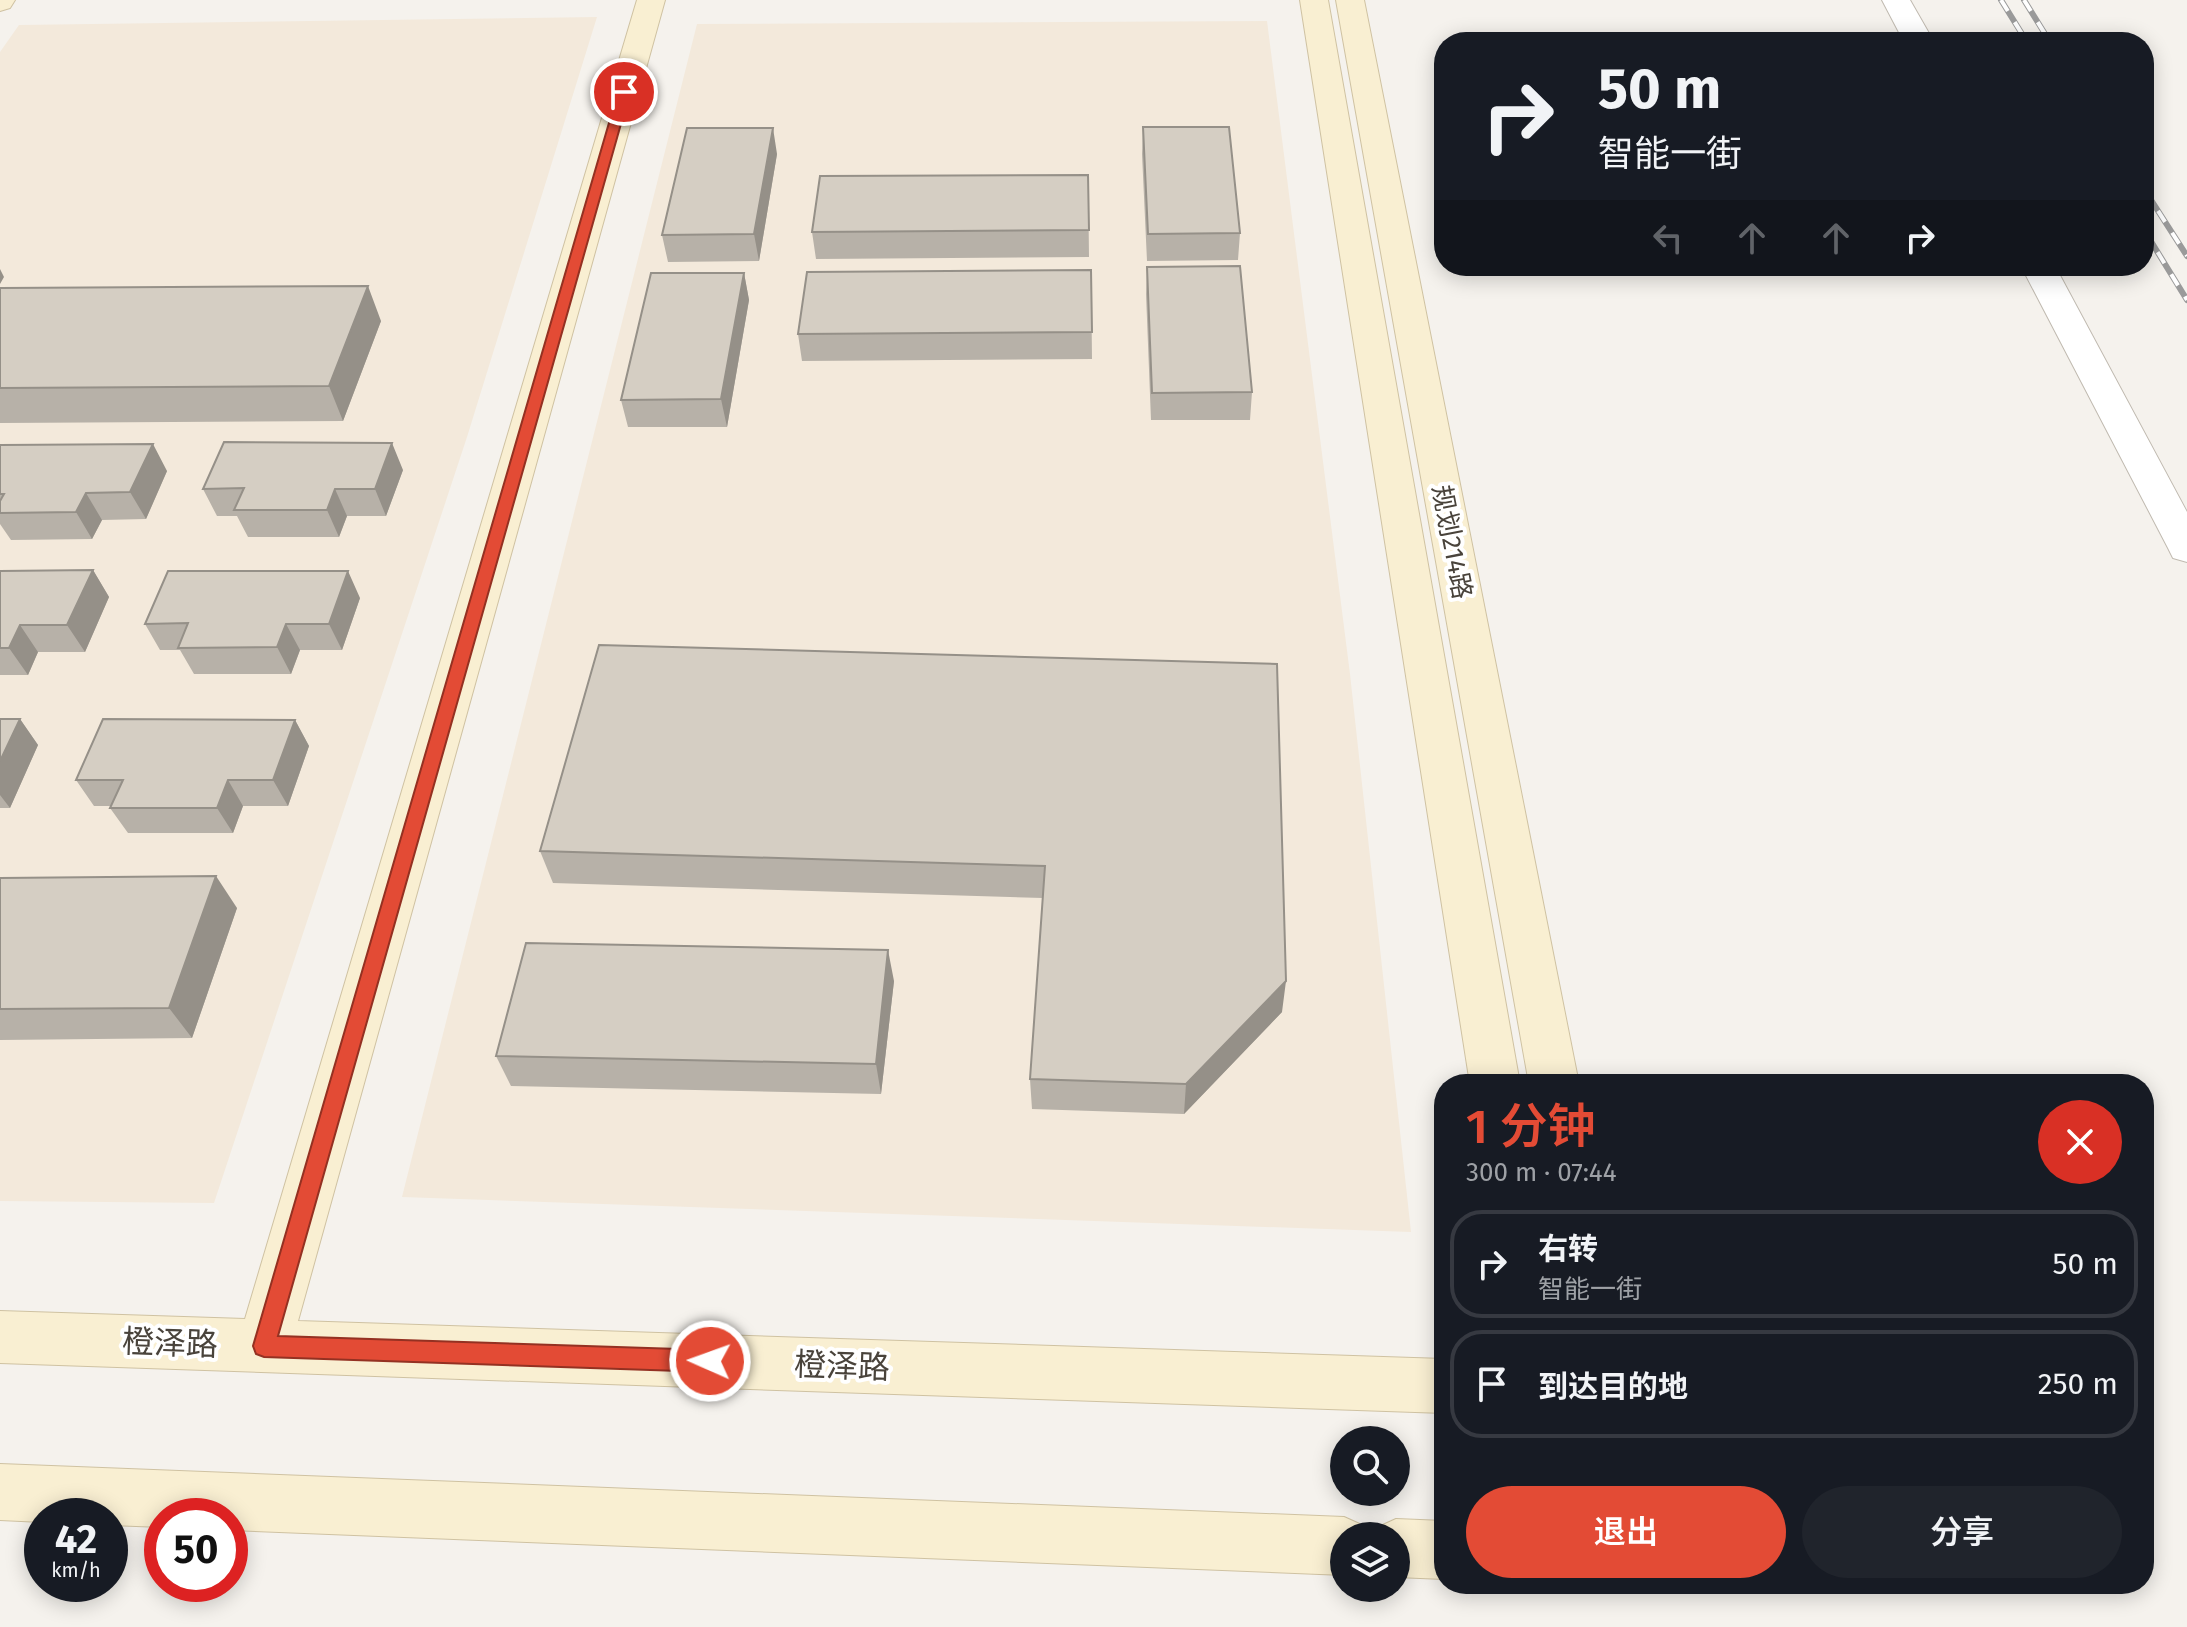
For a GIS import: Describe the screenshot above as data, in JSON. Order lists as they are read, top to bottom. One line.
{"streets":{"main road":["规划214路","橙泽路"]},"page":{"turn":["50 m","智能一街"],"heading":["1 分钟","300 m · 07:44"],"list":[{"name":"右转","note":"智能一街","value":"50 m"},{"name":"到达目的地","value":"250 m"}],"buttons":["退出","分享"],"speed":"42 km/h","limit":"50"}}
